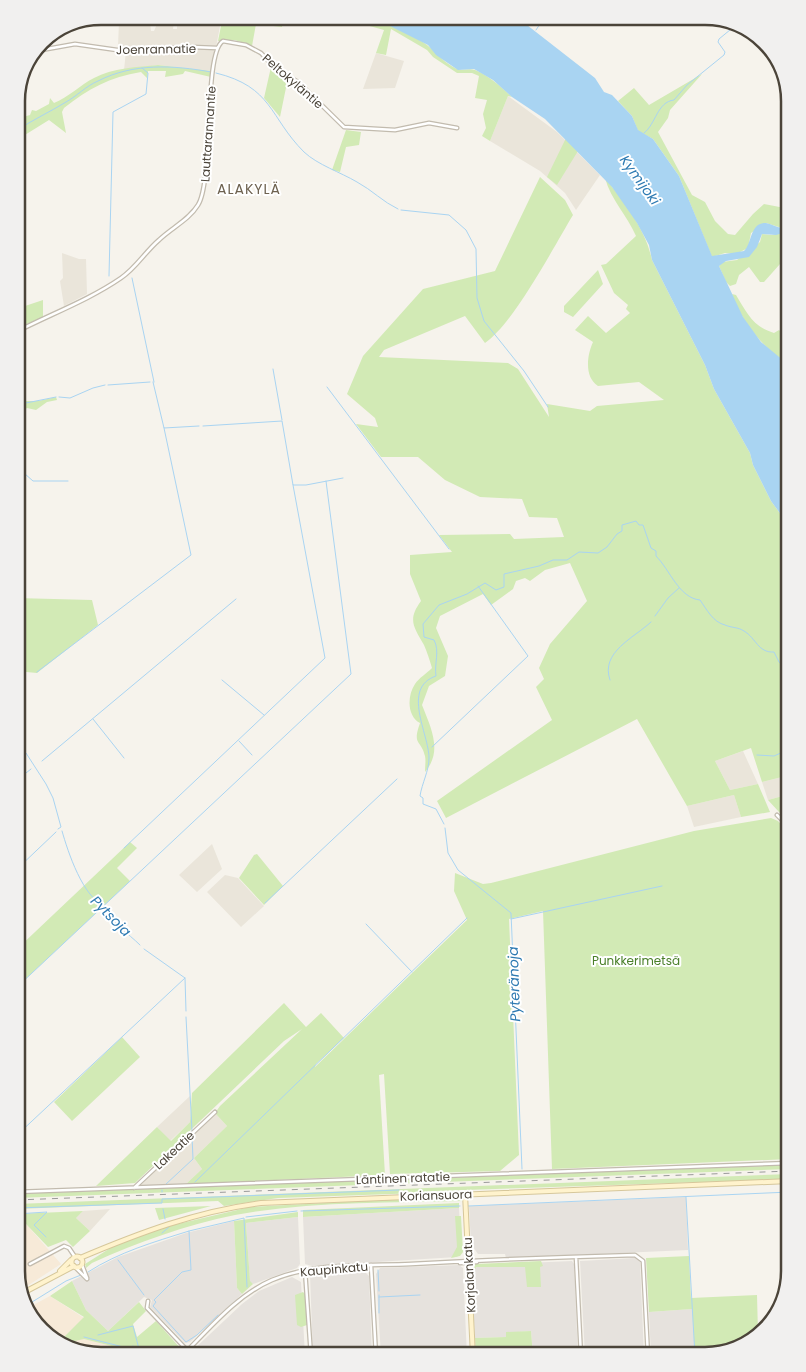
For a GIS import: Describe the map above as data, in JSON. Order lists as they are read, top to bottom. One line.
{"streets":{"main road":["Koriansuora","Korjalankatu"],"street":["Joenrannatie","Peltokyläntie","Lauttarannantie","Lakeatie","Läntinen ratatie","Kaupinkatu"]},"crossings":[["Joenrannatie","Peltokyläntie"],["Joenrannatie","Lauttarannantie"],["Peltokyläntie","Lauttarannantie"],["Lakeatie","Läntinen ratatie"],["Koriansuora","Korjalankatu"],["Kaupinkatu","Korjalankatu"]],"districts":["ALAKYLÄ"],"water":["Kymijoki","Pytsoja","Pyteränoja"],"parks":["Punkkerimetsä"]}
